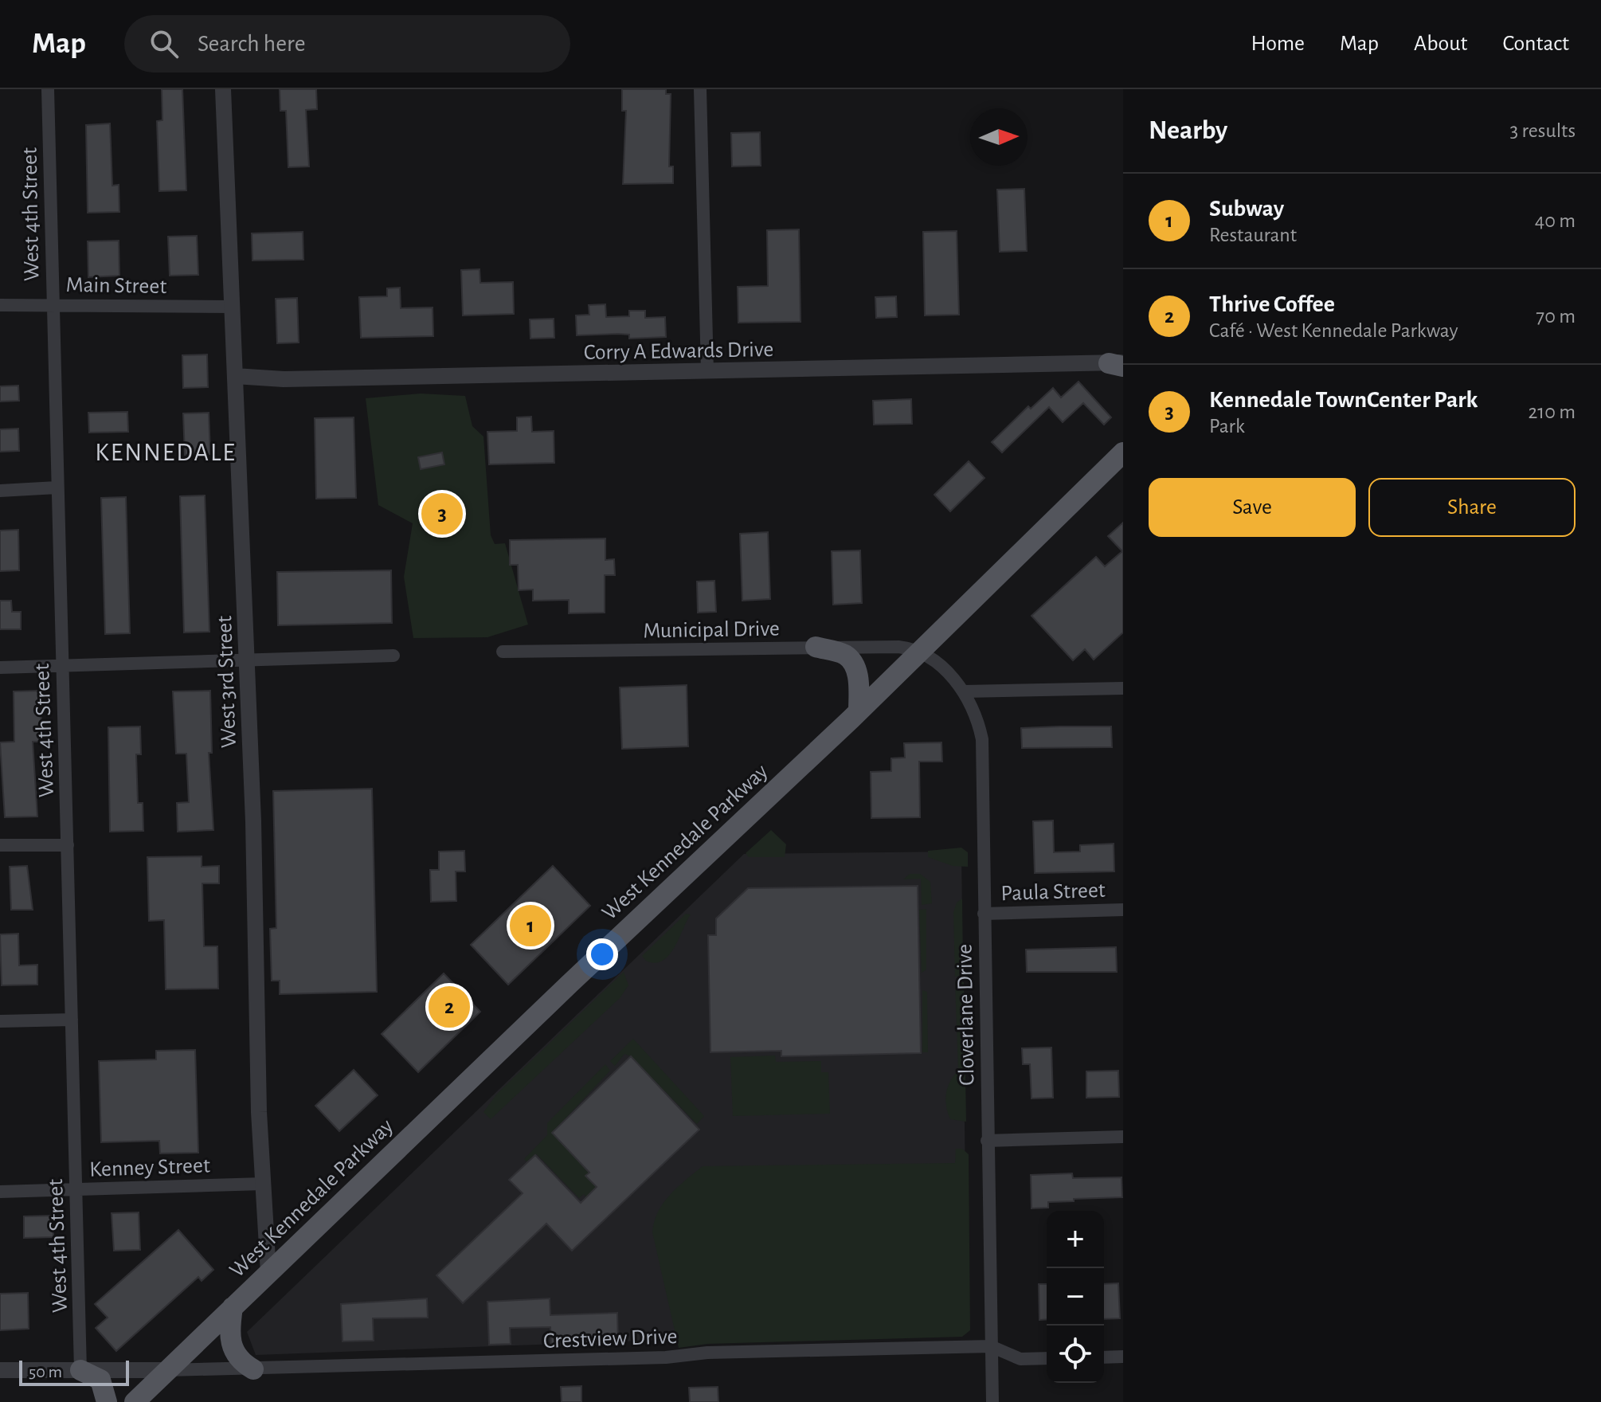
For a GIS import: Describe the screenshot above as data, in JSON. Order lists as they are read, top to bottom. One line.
{"streets":{"main road":["West Kennedale Parkway"],"street":["West 4th Street","Main Street","Corry A Edwards Drive","Municipal Drive","West 3rd Street","Paula Street","Cloverlane Drive","Kenney Street","Crestview Drive"]},"crossings":[["West 4th Street","Main Street"],["West 4th Street","Kenney Street"],["Main Street","West 3rd Street"],["Corry A Edwards Drive","West 3rd Street"],["Municipal Drive","West Kennedale Parkway"],["Municipal Drive","Cloverlane Drive"],["West 3rd Street","West Kennedale Parkway"],["West 3rd Street","Kenney Street"],["West Kennedale Parkway","Cloverlane Drive"],["West Kennedale Parkway","Crestview Drive"],["Paula Street","Cloverlane Drive"],["Cloverlane Drive","Crestview Drive"]],"districts":["KENNEDALE"],"scale_bar":"50 m","north":"right","page":{"header":"Map","search":"Search here","nav":["Home","Map","About","Contact"],"heading":["Nearby","3 results"],"list":[{"mark":"1","name":"Subway","note":"Restaurant","value":"40 m"},{"mark":"2","name":"Thrive Coffee","note":"Café · West Kennedale Parkway","value":"70 m"},{"mark":"3","name":"Kennedale TownCenter Park","note":"Park","value":"210 m"}],"buttons":["Save","Share"],"pins":["3","1","2"],"map_buttons":["+","−"],"scale":"50 m"}}
